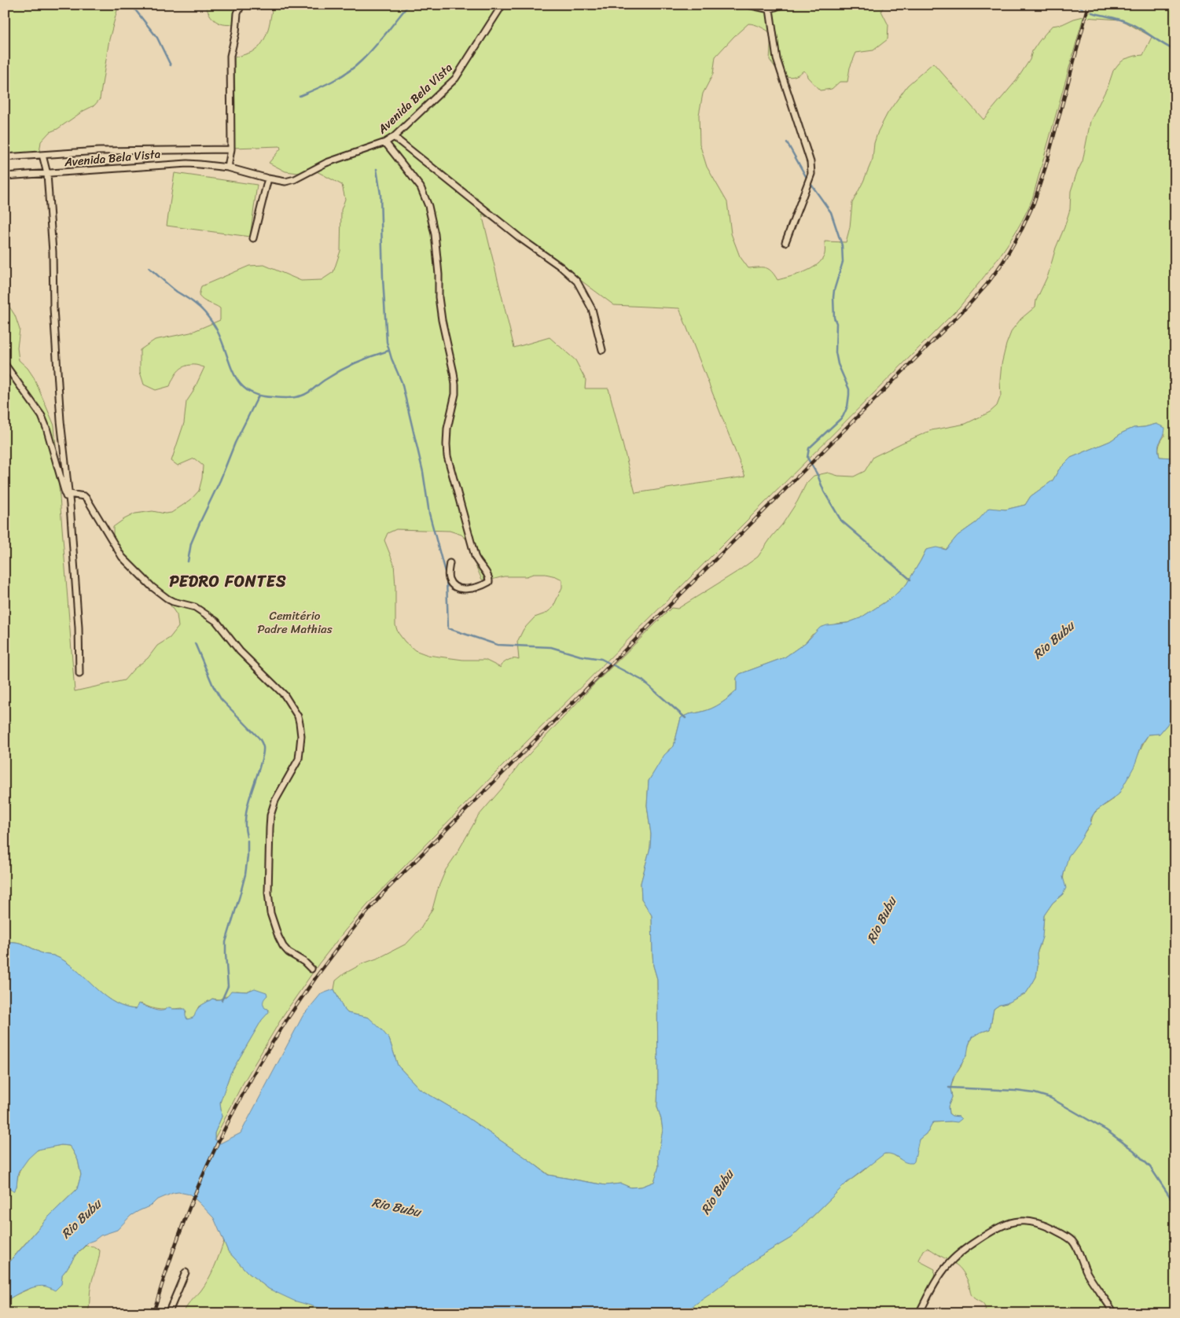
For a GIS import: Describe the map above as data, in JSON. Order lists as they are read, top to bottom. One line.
{"streets":{"street":["Avenida Bela Vista"]},"districts":["PEDRO FONTES"],"water":["Rio Bubu"],"parks":["Cemitério Padre Mathias"]}
